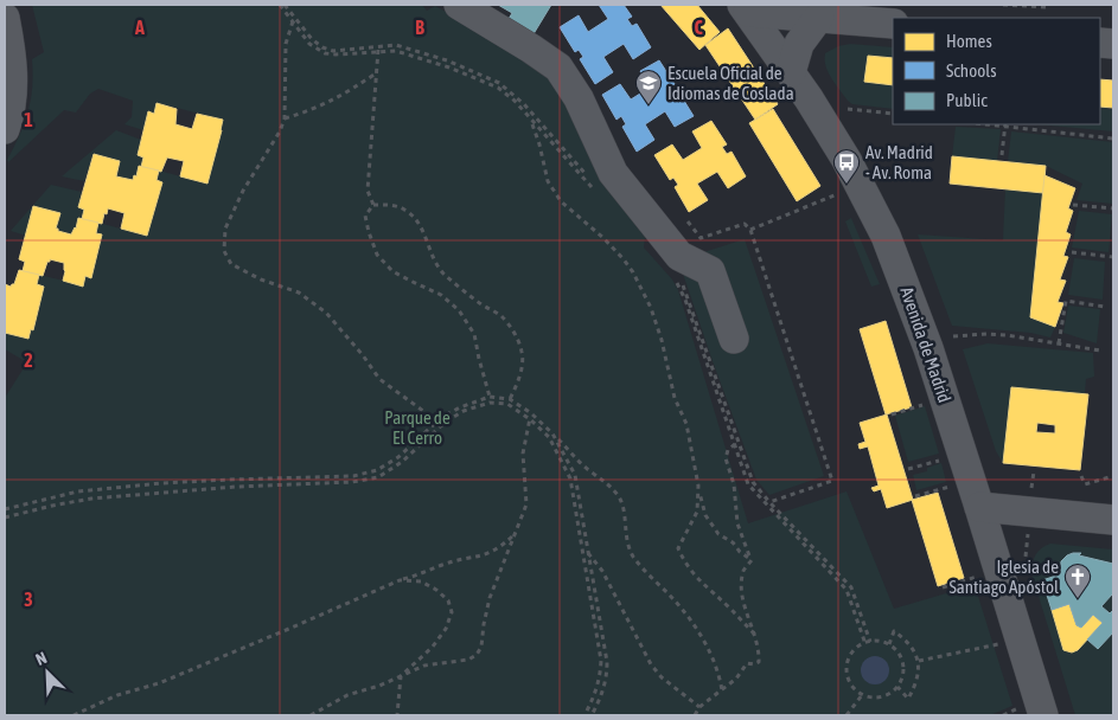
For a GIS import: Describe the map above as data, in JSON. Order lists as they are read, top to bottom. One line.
{"streets":{"street":["Avenida de Madrid"]},"parks":["Parque de El Cerro"],"places":{"school or university":["Escuela Oficial de Idiomas de Coslada"],"bus stop":["Av. Madrid - Av. Roma"],"church":["Iglesia de Santiago Apóstol"]},"legend":["Homes","Schools","Public"],"north":"top left","grid":{"columns":["A","B","C"],"rows":["1","2","3"]}}
